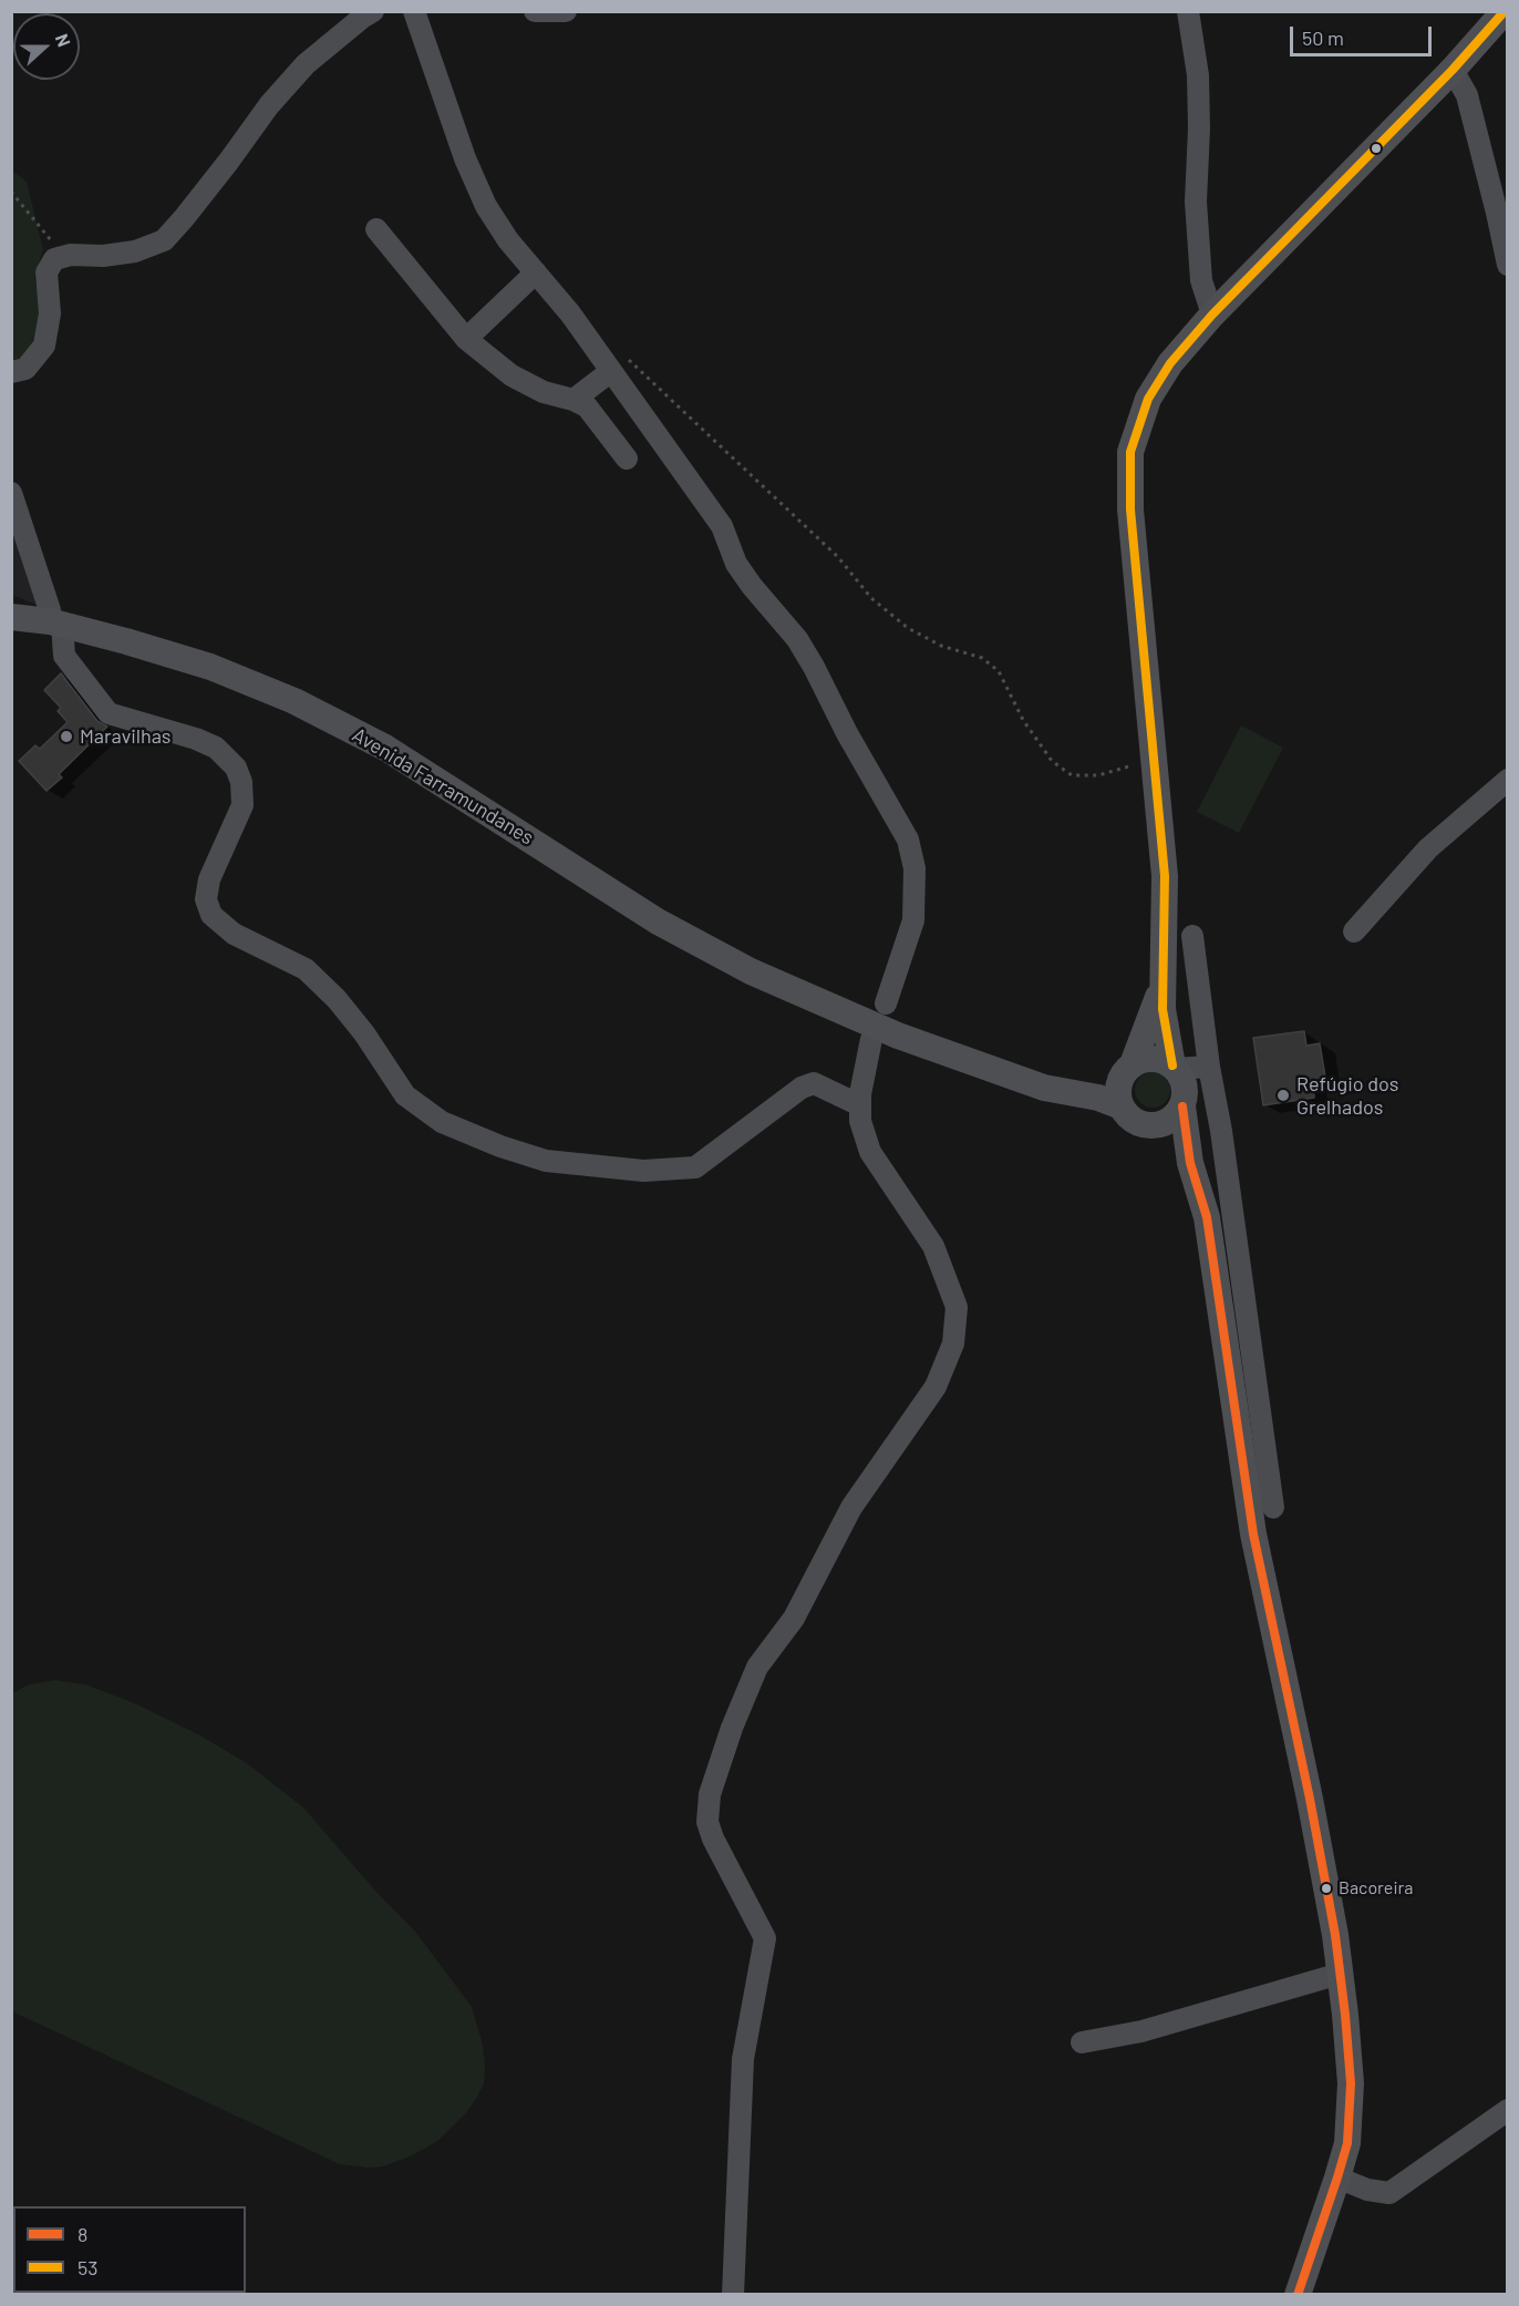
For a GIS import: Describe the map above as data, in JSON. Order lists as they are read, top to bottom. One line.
{"streets":{"main road":["Avenida Farramundanes"]},"places":["Maravilhas","Refúgio dos Grelhados","Bacoreira"],"lines":["transit line 53","transit line 8"],"legend":["8","53"],"scale_bar":"50 m","north":"right"}
